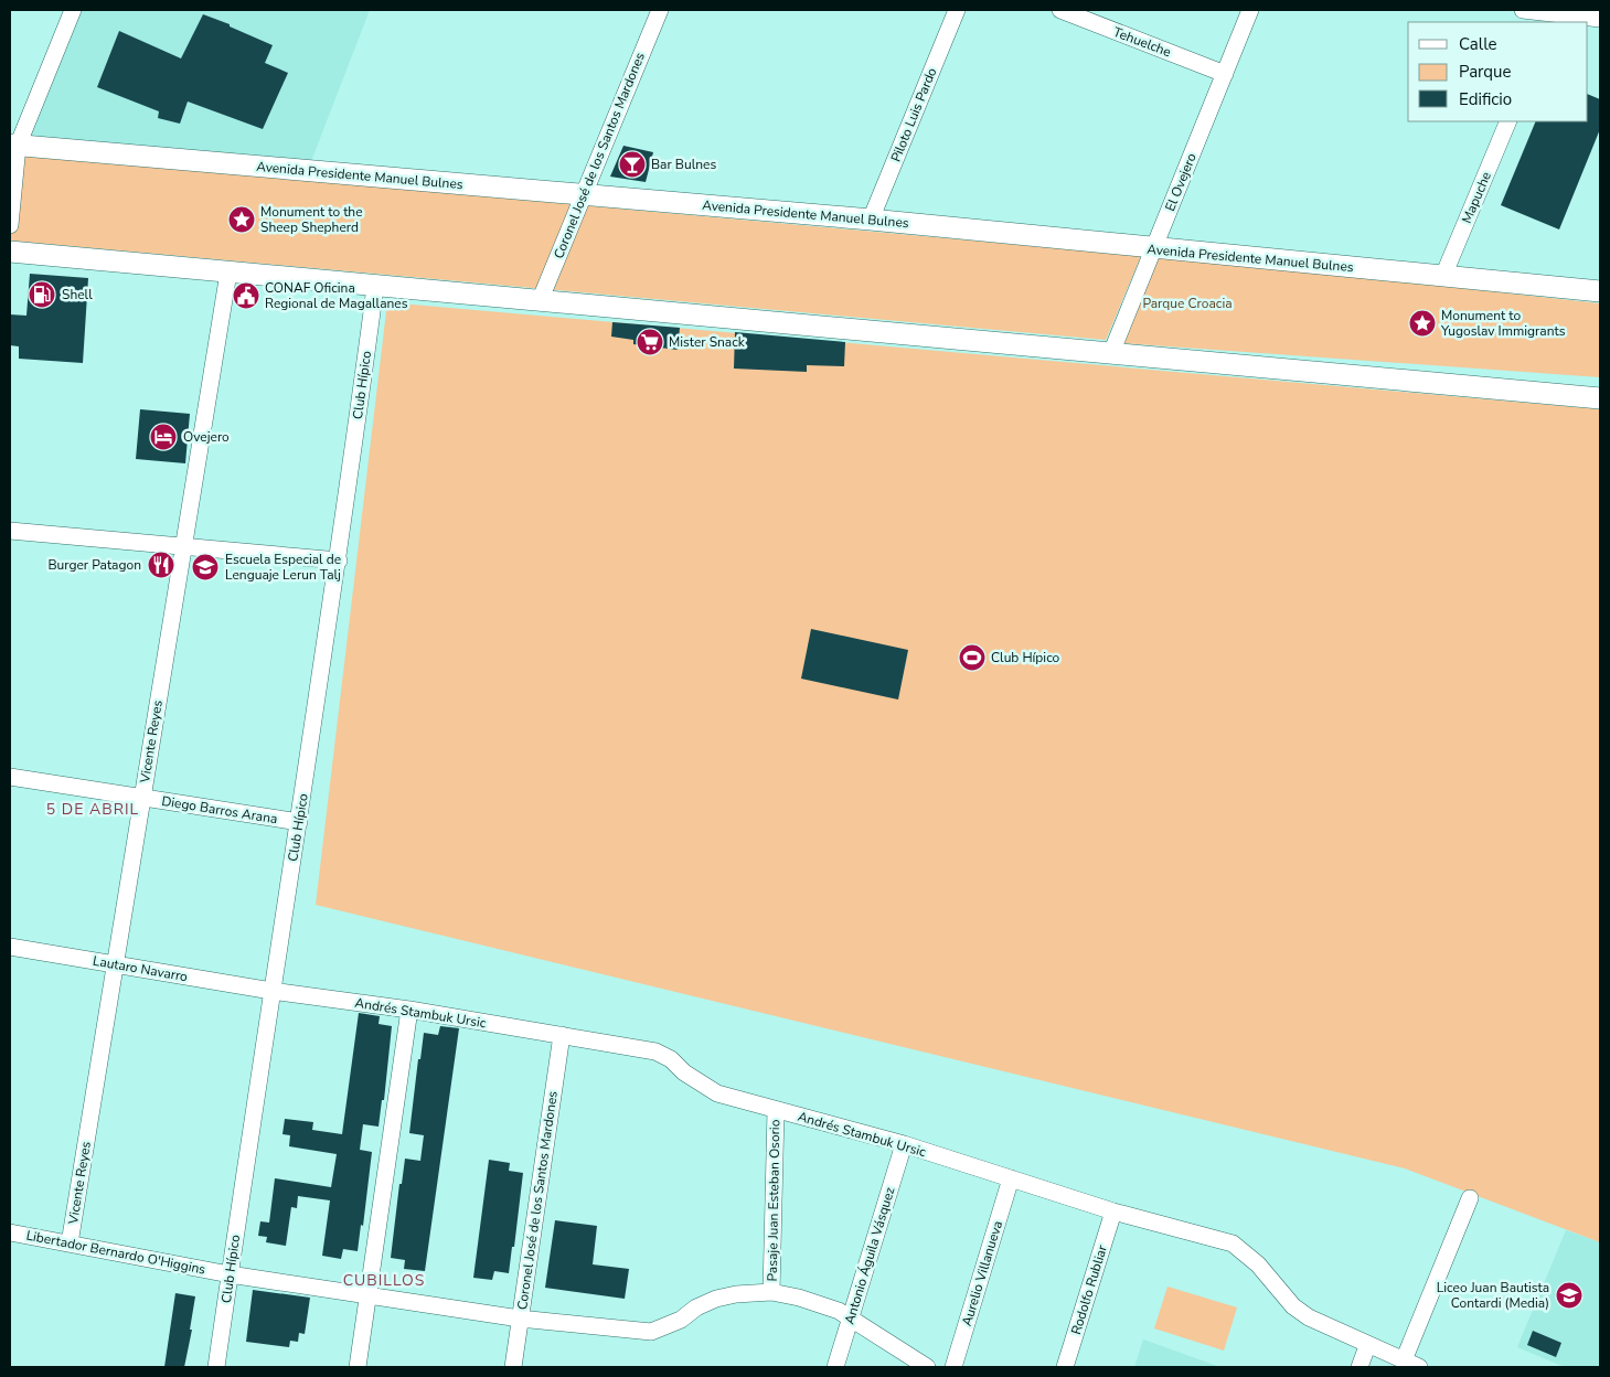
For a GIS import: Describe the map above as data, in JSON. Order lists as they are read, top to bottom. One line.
{"streets":{"main road":["Avenida Presidente Manuel Bulnes"],"street":["Tehuelche","Piloto Luis Pardo","Coronel José de los Santos Mardones","El Ovejero","Mapuche","Club Hípico","Vicente Reyes","Diego Barros Arana","Lautaro Navarro","Andrés Stambuk Ursic","Pasaje Juan Esteban Osorio","Libertador Bernardo O'Higgins","Antonio Águila Vásquez","Aurelio Villanueva","Rodolfo Rubliar"]},"crossings":[["Tehuelche","El Ovejero"],["Piloto Luis Pardo","Avenida Presidente Manuel Bulnes"],["Coronel José de los Santos Mardones","Avenida Presidente Manuel Bulnes"],["Coronel José de los Santos Mardones","Andrés Stambuk Ursic"],["Coronel José de los Santos Mardones","Libertador Bernardo O'Higgins"],["Avenida Presidente Manuel Bulnes","El Ovejero"],["Avenida Presidente Manuel Bulnes","Mapuche"],["Club Hípico","Diego Barros Arana"],["Club Hípico","Lautaro Navarro"],["Club Hípico","Andrés Stambuk Ursic"],["Club Hípico","Libertador Bernardo O'Higgins"],["Vicente Reyes","Diego Barros Arana"],["Vicente Reyes","Lautaro Navarro"],["Vicente Reyes","Libertador Bernardo O'Higgins"],["Lautaro Navarro","Andrés Stambuk Ursic"],["Andrés Stambuk Ursic","Pasaje Juan Esteban Osorio"],["Andrés Stambuk Ursic","Antonio Águila Vásquez"],["Andrés Stambuk Ursic","Aurelio Villanueva"],["Andrés Stambuk Ursic","Rodolfo Rubliar"],["Pasaje Juan Esteban Osorio","Libertador Bernardo O'Higgins"],["Libertador Bernardo O'Higgins","Antonio Águila Vásquez"]],"districts":["5 DE ABRIL","CUBILLOS"],"parks":["Parque Croacia"],"places":{"bar":["Bar Bulnes"],"place":["Monument to the Sheep Shepherd","Monument to Yugoslav Immigrants"],"fuel station":["Shell"],"public building":["CONAF Oficina Regional de Magallanes"],"supermarket":["Mister Snack"],"hotel":["Ovejero"],"restaurant":["Burger Patagon"],"school or university":["Escuela Especial de Lenguaje Lerun Talj","Liceo Juan Bautista Contardi (Media)"],"sports":["Club Hípico"]},"legend":["Calle","Parque","Edificio"]}
